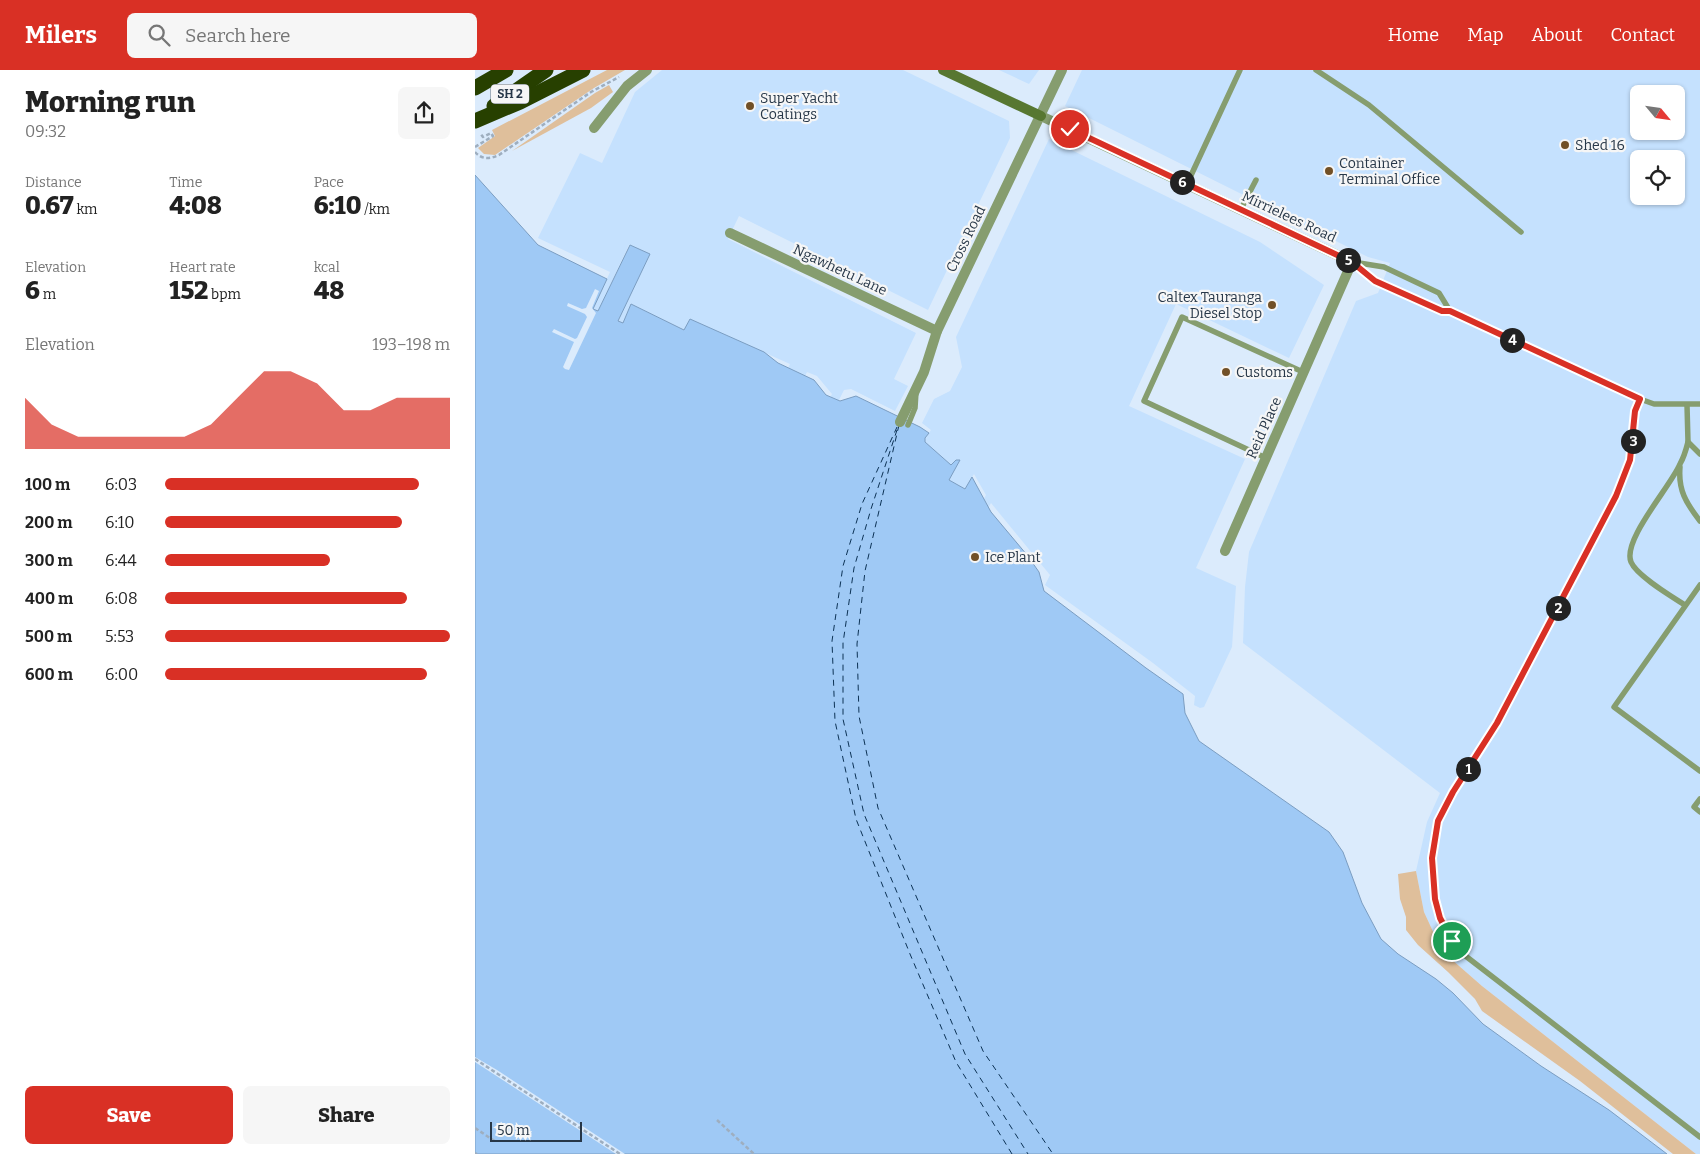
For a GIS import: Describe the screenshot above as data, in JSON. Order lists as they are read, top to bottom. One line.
{"streets":{"highway":["SH 2"],"main road":["Mirrielees Road"],"street":["Cross Road","Ngawhetu Lane","Reid Place"]},"crossings":[["Mirrielees Road","Cross Road"],["Mirrielees Road","Reid Place"],["Cross Road","Ngawhetu Lane"]],"places":["Super Yacht Coatings","Shed 16","Container Terminal Office","Caltex Tauranga Diesel Stop","Customs","Ice Plant"],"scale_bar":"50 m","north":"bottom right","page":{"header":"Milers","search":"Search here","nav":["Home","Map","About","Contact"],"heading":["Morning run","09:32"],"stats":[["Distance","0.67 km"],["Time","4:08"],["Pace","6:10 /km"],["Elevation","6 m"],["Heart rate","152 bpm"],["kcal","48"]],"pins":["6","5","4","3","2","1"],"chart":["Elevation","193–198 m"],"list":[{"name":"100 m","note":"6:03"},{"name":"200 m","note":"6:10"},{"name":"300 m","note":"6:44"},{"name":"400 m","note":"6:08"},{"name":"500 m","note":"5:53"},{"name":"600 m","note":"6:00"}],"buttons":["Save","Share"],"scale":"50 m"}}
